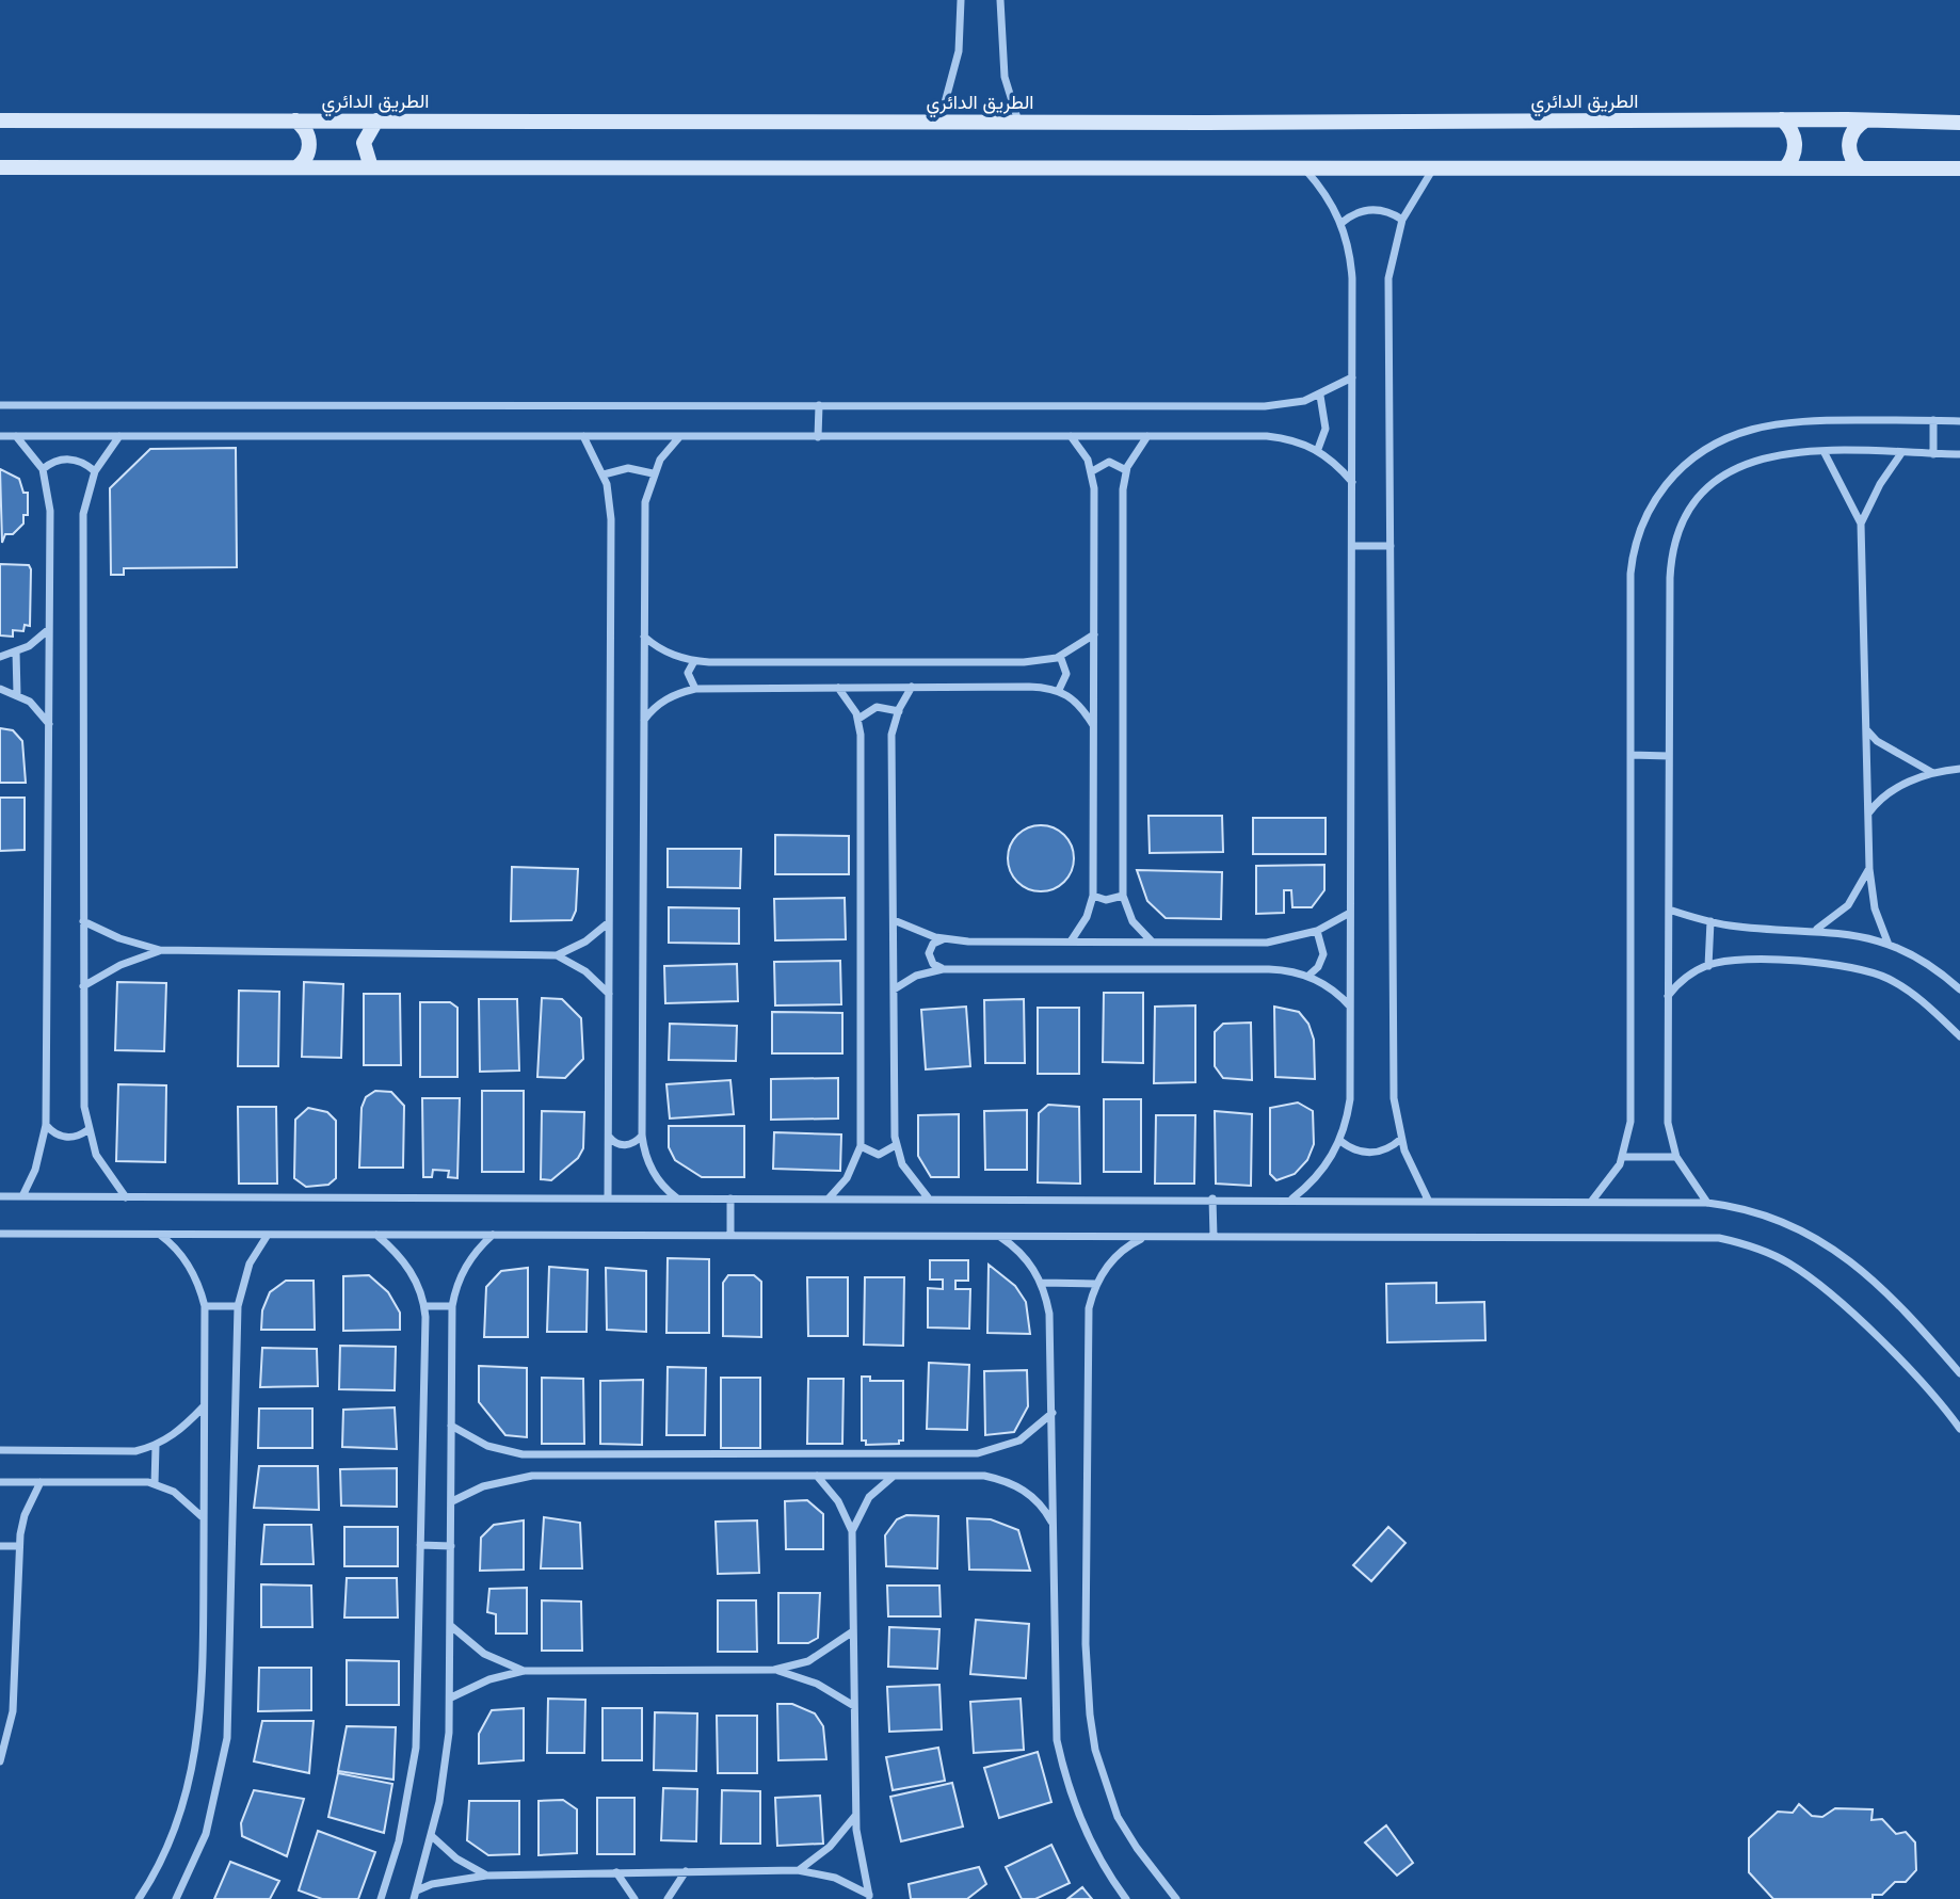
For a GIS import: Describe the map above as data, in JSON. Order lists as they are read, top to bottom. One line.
{"streets":{"main road":["الطريق الدائري"]}}
